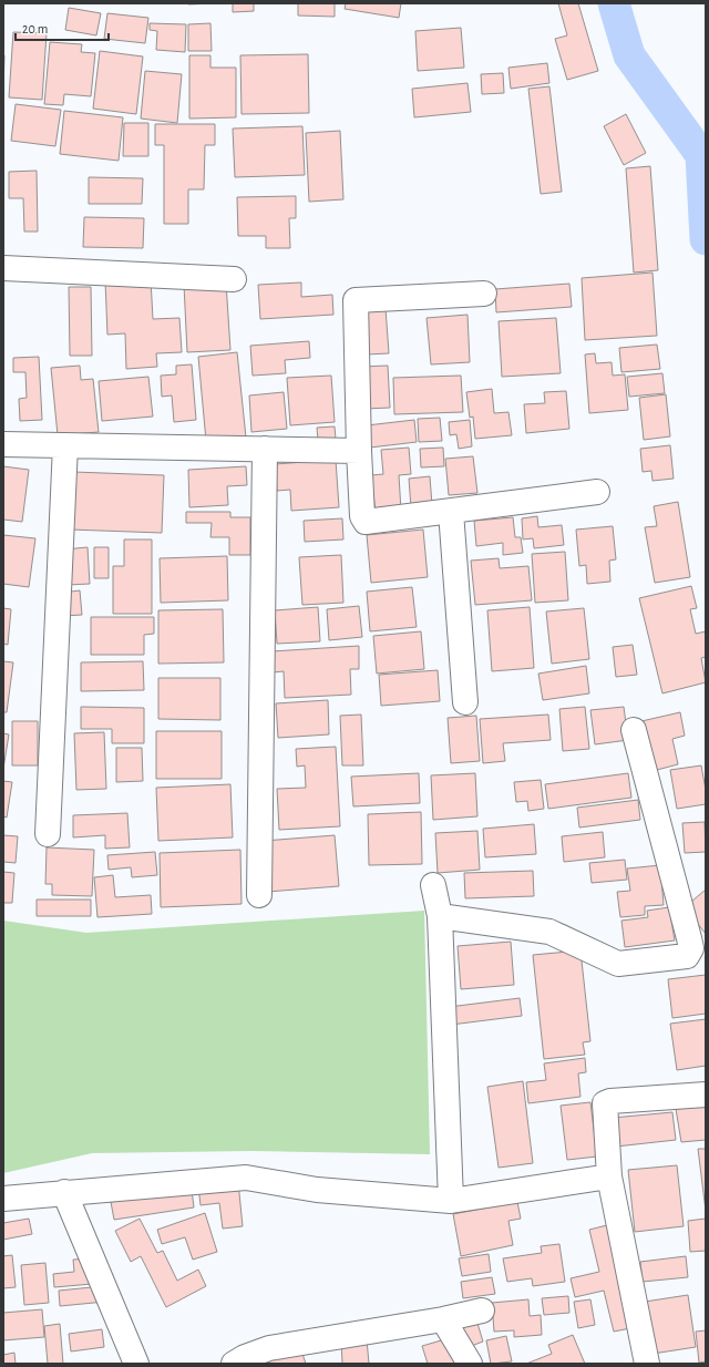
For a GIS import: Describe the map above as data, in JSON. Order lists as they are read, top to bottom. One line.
{"scale_bar":"20 m"}
